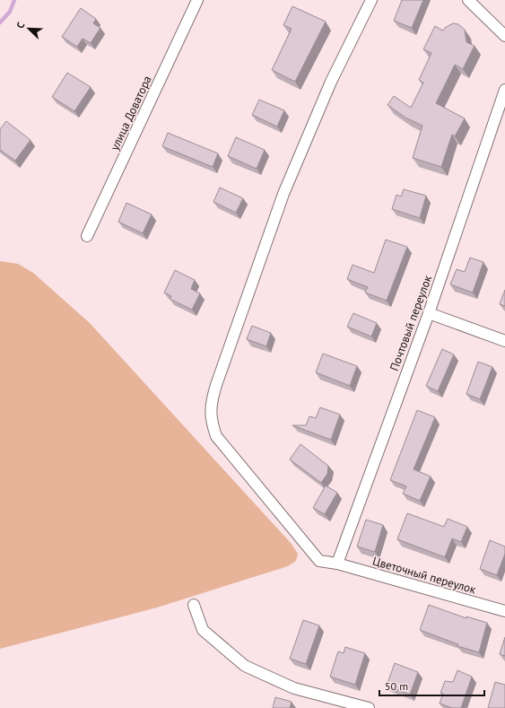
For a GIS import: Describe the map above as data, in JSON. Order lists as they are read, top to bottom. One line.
{"streets":{"street":["улица Доватора","Почтовый переулок","Цветочный переулок"]},"crossings":[["Почтовый переулок","Цветочный переулок"]],"scale_bar":"50 m","north":"top left"}
